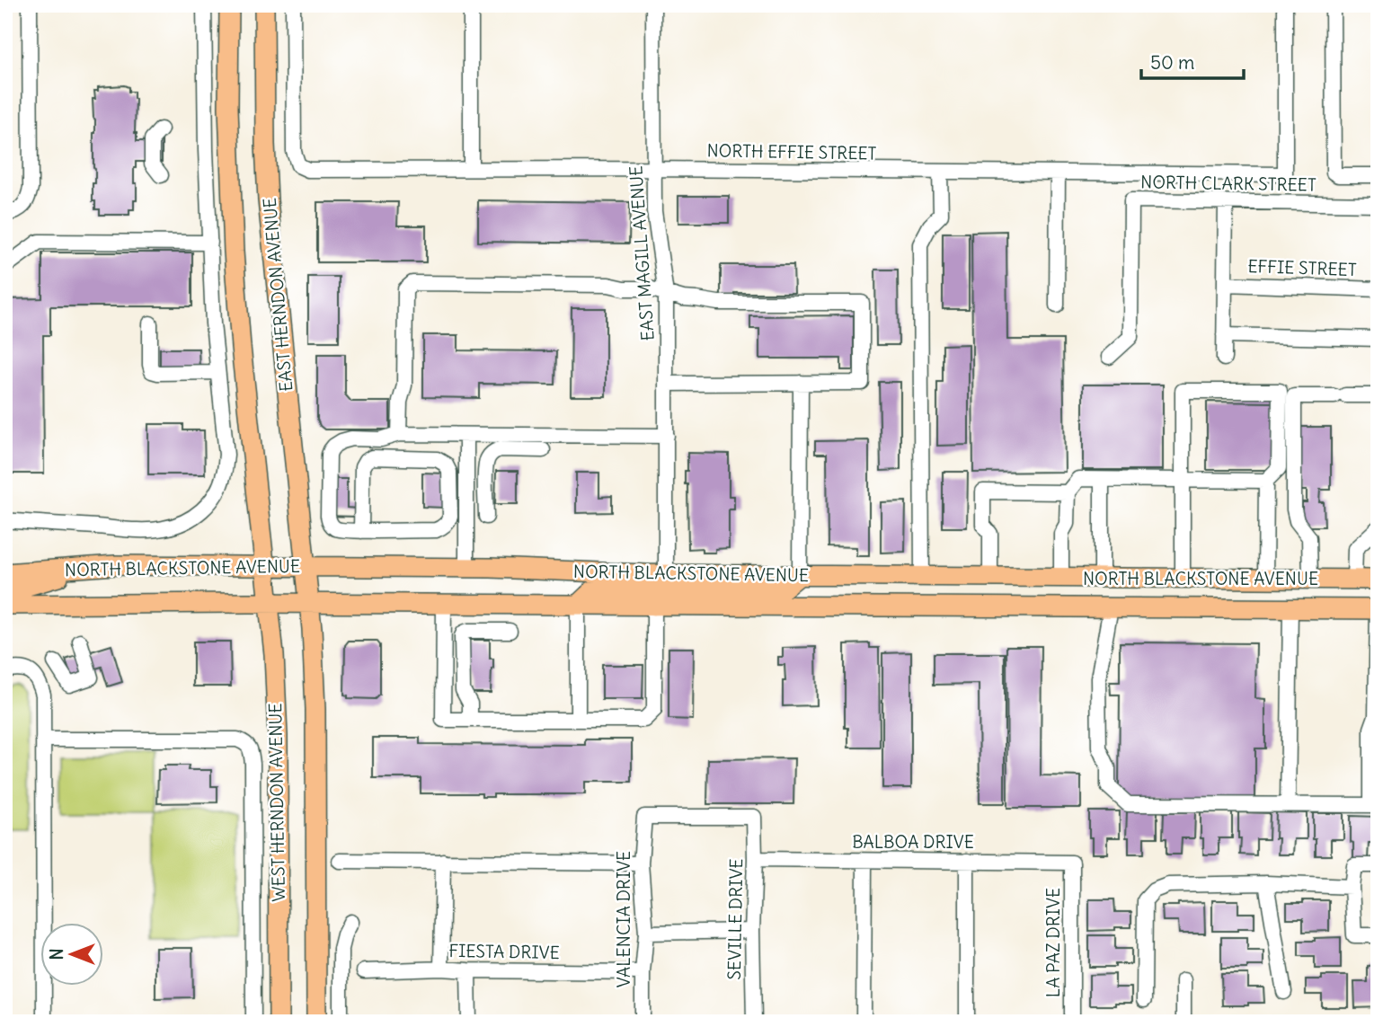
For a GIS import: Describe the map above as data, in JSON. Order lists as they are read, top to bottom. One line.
{"streets":{"main road":["EAST HERNDON AVENUE","NORTH BLACKSTONE AVENUE","WEST HERNDON AVENUE"],"street":["NORTH EFFIE STREET","NORTH CLARK STREET","EAST MAGILL AVENUE","EFFIE STREET","BALBOA DRIVE","VALENCIA DRIVE","SEVILLE DRIVE","LA PAZ DRIVE","FIESTA DRIVE"]},"crossings":[["NORTH EFFIE STREET","EAST MAGILL AVENUE"],["EAST MAGILL AVENUE","NORTH BLACKSTONE AVENUE"],["EAST HERNDON AVENUE","NORTH BLACKSTONE AVENUE"],["NORTH BLACKSTONE AVENUE","WEST HERNDON AVENUE"],["BALBOA DRIVE","SEVILLE DRIVE"],["BALBOA DRIVE","LA PAZ DRIVE"],["VALENCIA DRIVE","SEVILLE DRIVE"],["VALENCIA DRIVE","FIESTA DRIVE"]],"scale_bar":"50 m","north":"left"}
